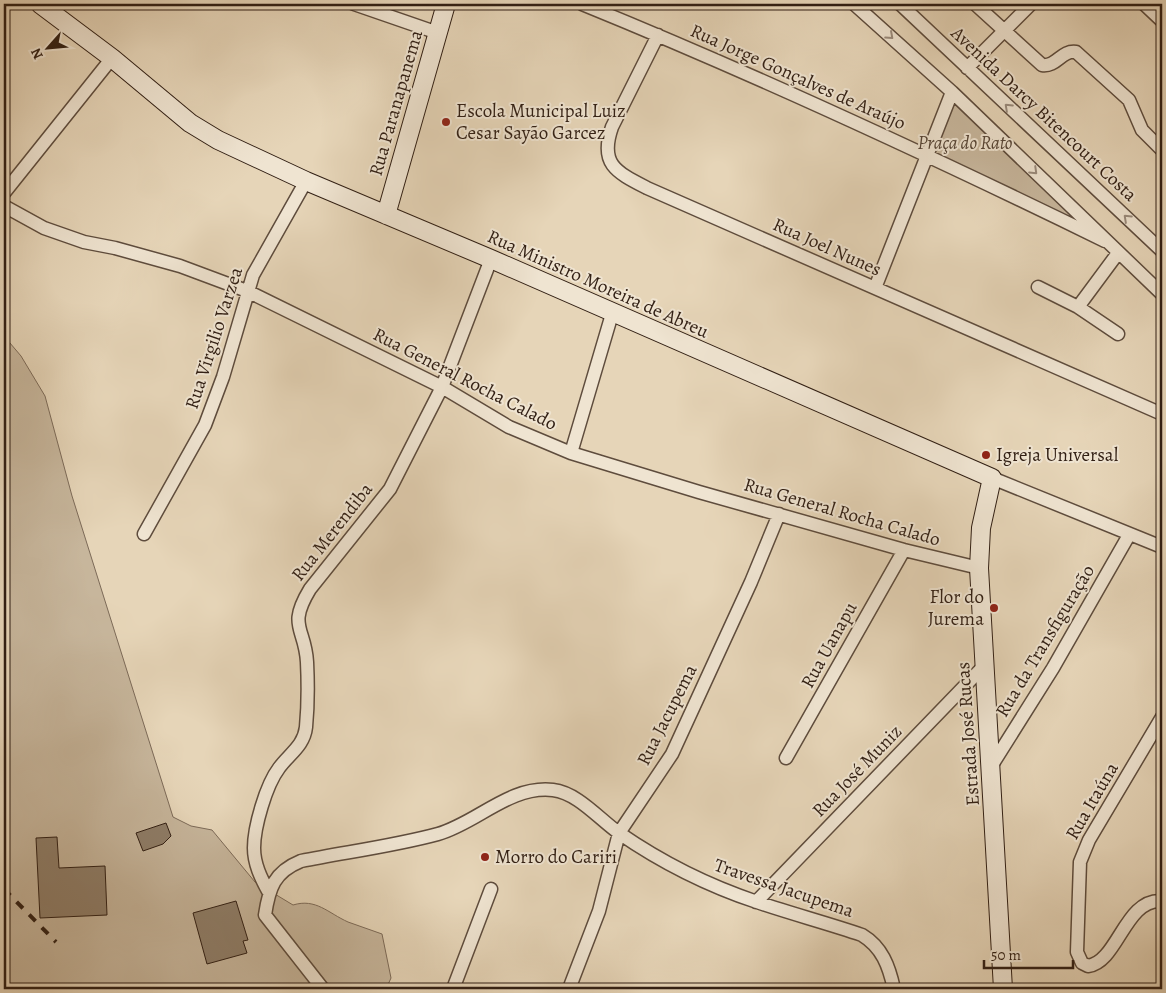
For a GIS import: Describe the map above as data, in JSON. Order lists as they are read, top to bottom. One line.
{"streets":{"street":["Rua Jorge Gonçalves de Araújo","Rua Paranapanema","Avenida Darcy Bitencourt Costa","Rua Joel Nunes","Rua Ministro Moreira de Abreu","Rua Virgilio Varzea","Rua General Rocha Calado","Rua Merendiba","Rua da Transfiguração","Rua Uanapu","Rua Jacupema","Estrada José Rucas","Rua José Muniz","Rua Itaúna","Travessa Jacupema"]},"crossings":[["Rua Jorge Gonçalves de Araújo","Rua Joel Nunes"],["Rua Paranapanema","Rua Ministro Moreira de Abreu"],["Rua Ministro Moreira de Abreu","Rua Virgilio Varzea"],["Rua Ministro Moreira de Abreu","Rua Merendiba"],["Rua Ministro Moreira de Abreu","Rua da Transfiguração"],["Rua Ministro Moreira de Abreu","Estrada José Rucas"],["Rua Virgilio Varzea","Rua General Rocha Calado"],["Rua General Rocha Calado","Rua Merendiba"],["Rua General Rocha Calado","Rua Uanapu"],["Rua General Rocha Calado","Rua Jacupema"],["Rua General Rocha Calado","Estrada José Rucas"],["Rua Merendiba","Travessa Jacupema"],["Rua da Transfiguração","Estrada José Rucas"],["Rua Jacupema","Travessa Jacupema"],["Estrada José Rucas","Rua José Muniz"],["Rua José Muniz","Travessa Jacupema"]],"parks":["Praça do Rato"],"places":["Escola Municipal Luiz Cesar Sayão Garcez","Igreja Universal","Flor do Jurema","Morro do Cariri"],"scale_bar":"50 m","north":"bottom left"}
